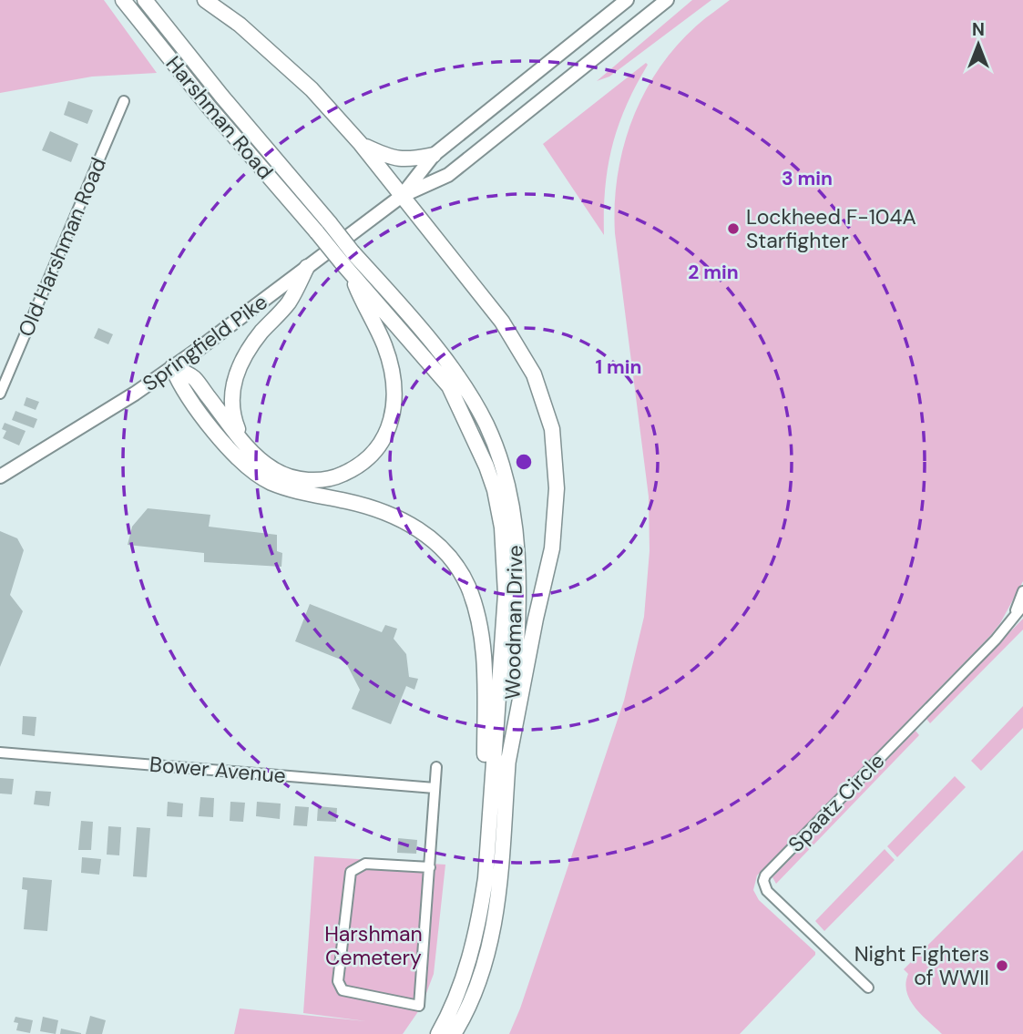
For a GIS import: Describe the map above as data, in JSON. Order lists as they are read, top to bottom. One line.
{"streets":{"main road":["Harshman Road","Springfield Pike","Woodman Drive"],"street":["Old Harshman Road","Bower Avenue","Spaatz Circle"]},"crossings":[["Harshman Road","Woodman Drive"]],"parks":["Harshman Cemetery"],"places":["Lockheed F-104A Starfighter","Night Fighters of WWII"],"north":"top","rings":["3 min","2 min","1 min"]}
